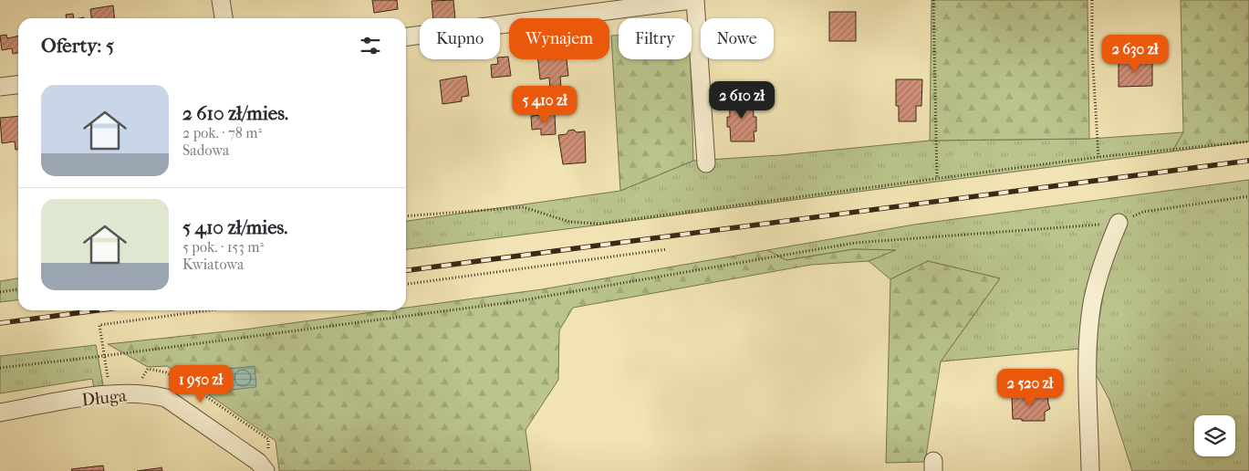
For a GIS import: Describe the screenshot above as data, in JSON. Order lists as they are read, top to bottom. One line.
{"streets":{"street":["Długa"]},"page":{"chip":["Kupno","Wynajem","Filtry","Nowe"],"heading":"Oferty: 5","price":["2 630 zł","2 610 zł","5 410 zł","1 950 zł","2 520 zł"],"list":[{"name":"2 610 zł/mies.","note":"2 pok. · 78 m² · Sadowa"},{"name":"5 410 zł/mies.","note":"5 pok. · 153 m² · Kwiatowa"}]}}
